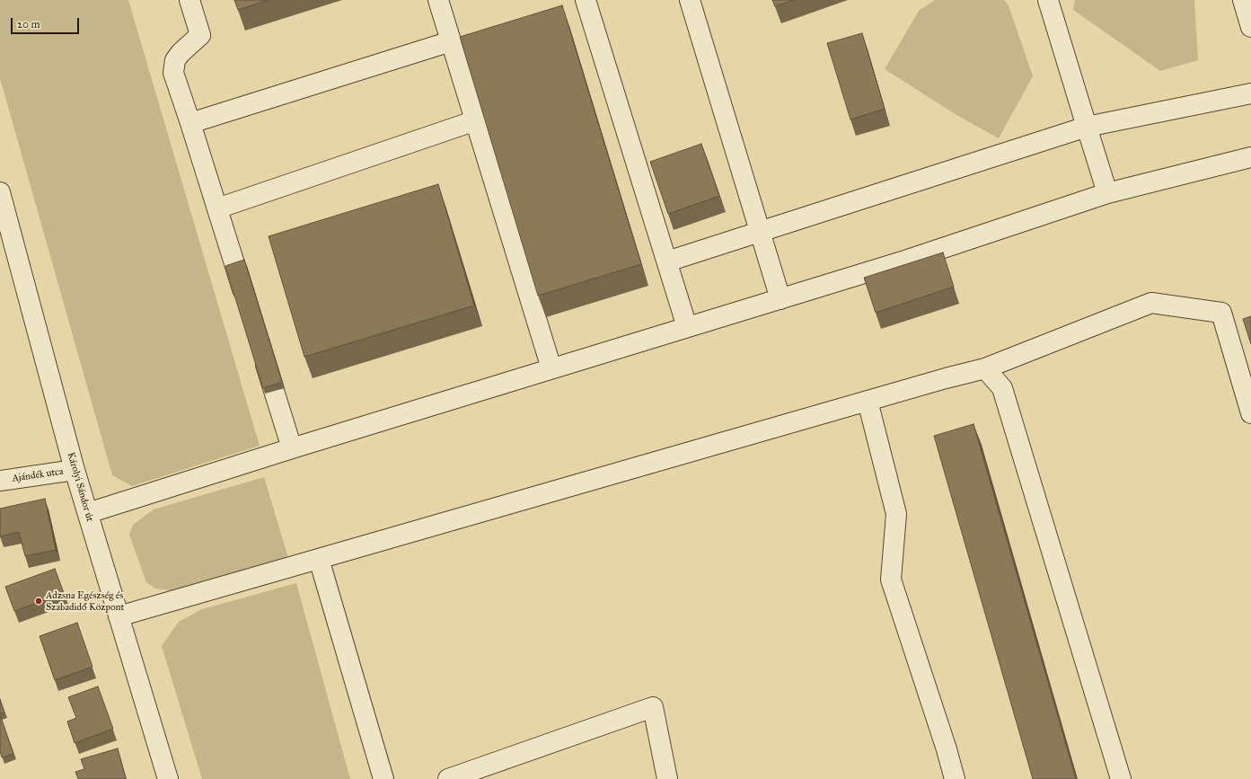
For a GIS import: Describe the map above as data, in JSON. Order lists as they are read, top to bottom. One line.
{"streets":{"street":["Ajándék utca","Károlyi Sándor út"]},"crossings":[["Ajándék utca","Károlyi Sándor út"]],"places":["Adzsna Egészség és Szabadidő Központ"],"scale_bar":"20 m"}
